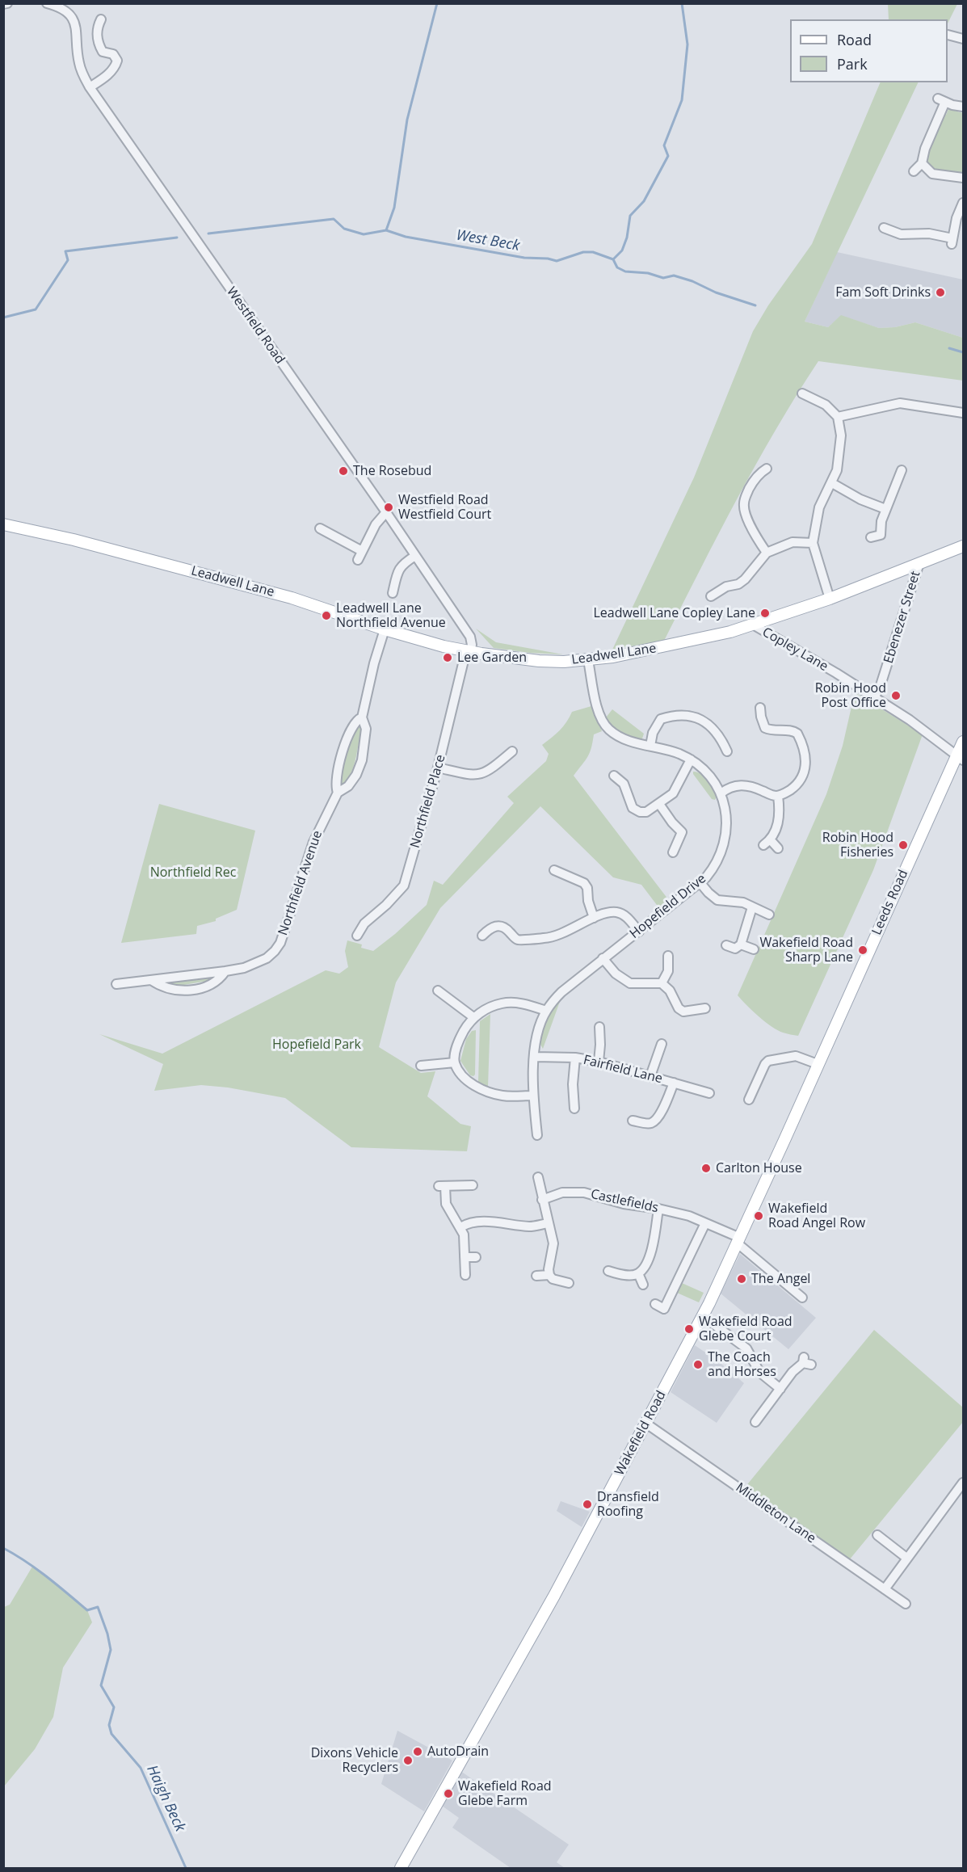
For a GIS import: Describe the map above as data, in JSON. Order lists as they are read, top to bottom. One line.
{"streets":{"main road":["Leadwell Lane","Leeds Road","Wakefield Road"],"street":["Westfield Road","Ebenezer Street","Copley Lane","Northfield Place","Northfield Avenue","Hopefield Drive","Fairfield Lane","Castlefields","Middleton Lane"]},"crossings":[["Westfield Road","Leadwell Lane"],["Westfield Road","Northfield Place"],["Leadwell Lane","Ebenezer Street"],["Leadwell Lane","Copley Lane"],["Leadwell Lane","Northfield Place"],["Leadwell Lane","Northfield Avenue"],["Leadwell Lane","Hopefield Drive"],["Ebenezer Street","Copley Lane"],["Copley Lane","Leeds Road"],["Leeds Road","Wakefield Road"],["Hopefield Drive","Fairfield Lane"],["Castlefields","Wakefield Road"],["Wakefield Road","Middleton Lane"]],"water":["West Beck","Haigh Beck"],"parks":["Northfield Rec","Hopefield Park"],"places":["Fam Soft Drinks","The Rosebud","Westfield Road Westfield Court","Leadwell Lane Copley Lane","Leadwell Lane Northfield Avenue","Lee Garden","Robin Hood Post Office","Robin Hood Fisheries","Wakefield Road Sharp Lane","Carlton House","Wakefield Road Angel Row","The Angel","Wakefield Road Glebe Court","The Coach and Horses","Dransfield Roofing","AutoDrain","Dixons Vehicle Recyclers","Wakefield Road Glebe Farm"],"legend":["Road","Park"]}
